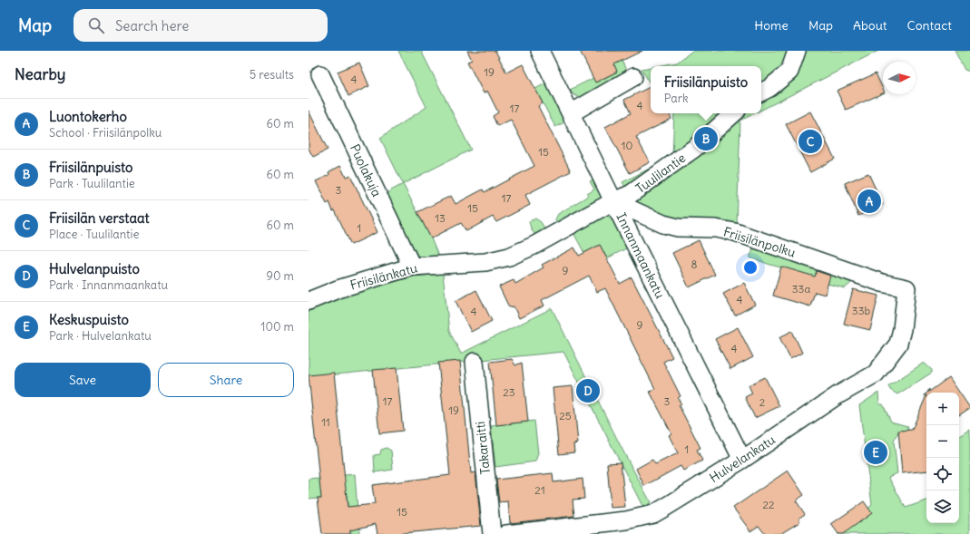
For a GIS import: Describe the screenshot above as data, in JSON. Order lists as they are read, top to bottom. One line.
{"streets":{"street":["Puolakuja","Tuulilantie","Friisilänpolku","Innanmaankatu","Friisilänkatu","Takaraitti","Hulvelankatu"]},"crossings":[["Puolakuja","Friisilänkatu"],["Tuulilantie","Friisilänpolku"],["Tuulilantie","Innanmaankatu"],["Tuulilantie","Friisilänkatu"],["Friisilänpolku","Innanmaankatu"],["Friisilänpolku","Hulvelankatu"],["Innanmaankatu","Hulvelankatu"]],"house_numbers":["19","4","4","17","10","15","3","17","15","13","1","8","9","33a","4","33b","4","9","4","23","17","3","2","19","25","11","1","21","22","15"],"north":"right","page":{"header":"Map","search":"Search here","nav":["Home","Map","About","Contact"],"heading":["Nearby","5 results"],"popup":["Friisilänpuisto","Park"],"list":[{"mark":"A","name":"Luontokerho","note":"School · Friisilänpolku","value":"60 m"},{"mark":"B","name":"Friisilänpuisto","note":"Park · Tuulilantie","value":"60 m"},{"mark":"C","name":"Friisilän verstaat","note":"Place · Tuulilantie","value":"60 m"},{"mark":"D","name":"Hulvelanpuisto","note":"Park · Innanmaankatu","value":"90 m"},{"mark":"E","name":"Keskuspuisto","note":"Park · Hulvelankatu","value":"100 m"}],"pins":["B","C","A","D","E"],"buttons":["Save","Share"],"map_buttons":["+","−"]}}
